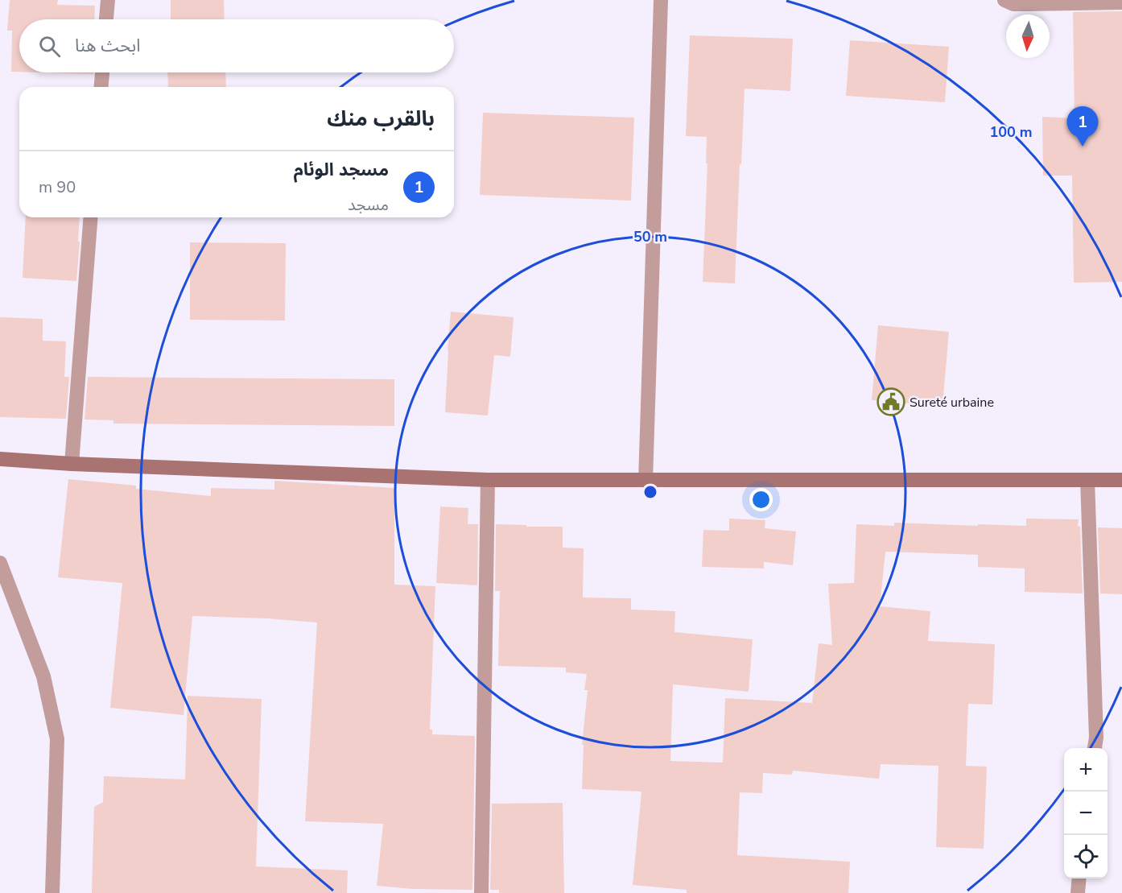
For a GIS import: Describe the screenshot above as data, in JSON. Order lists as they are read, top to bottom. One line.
{"places":{"public building":["Sureté urbaine"]},"north":"bottom","page":{"search":"ابحث هنا","heading":"بالقرب منك","pins":"1","list":[{"mark":"1","name":"مسجد الوئام","note":"مسجد","value":"90 m"}],"map_buttons":["+","−"]},"rings":["100 m","50 m"]}
